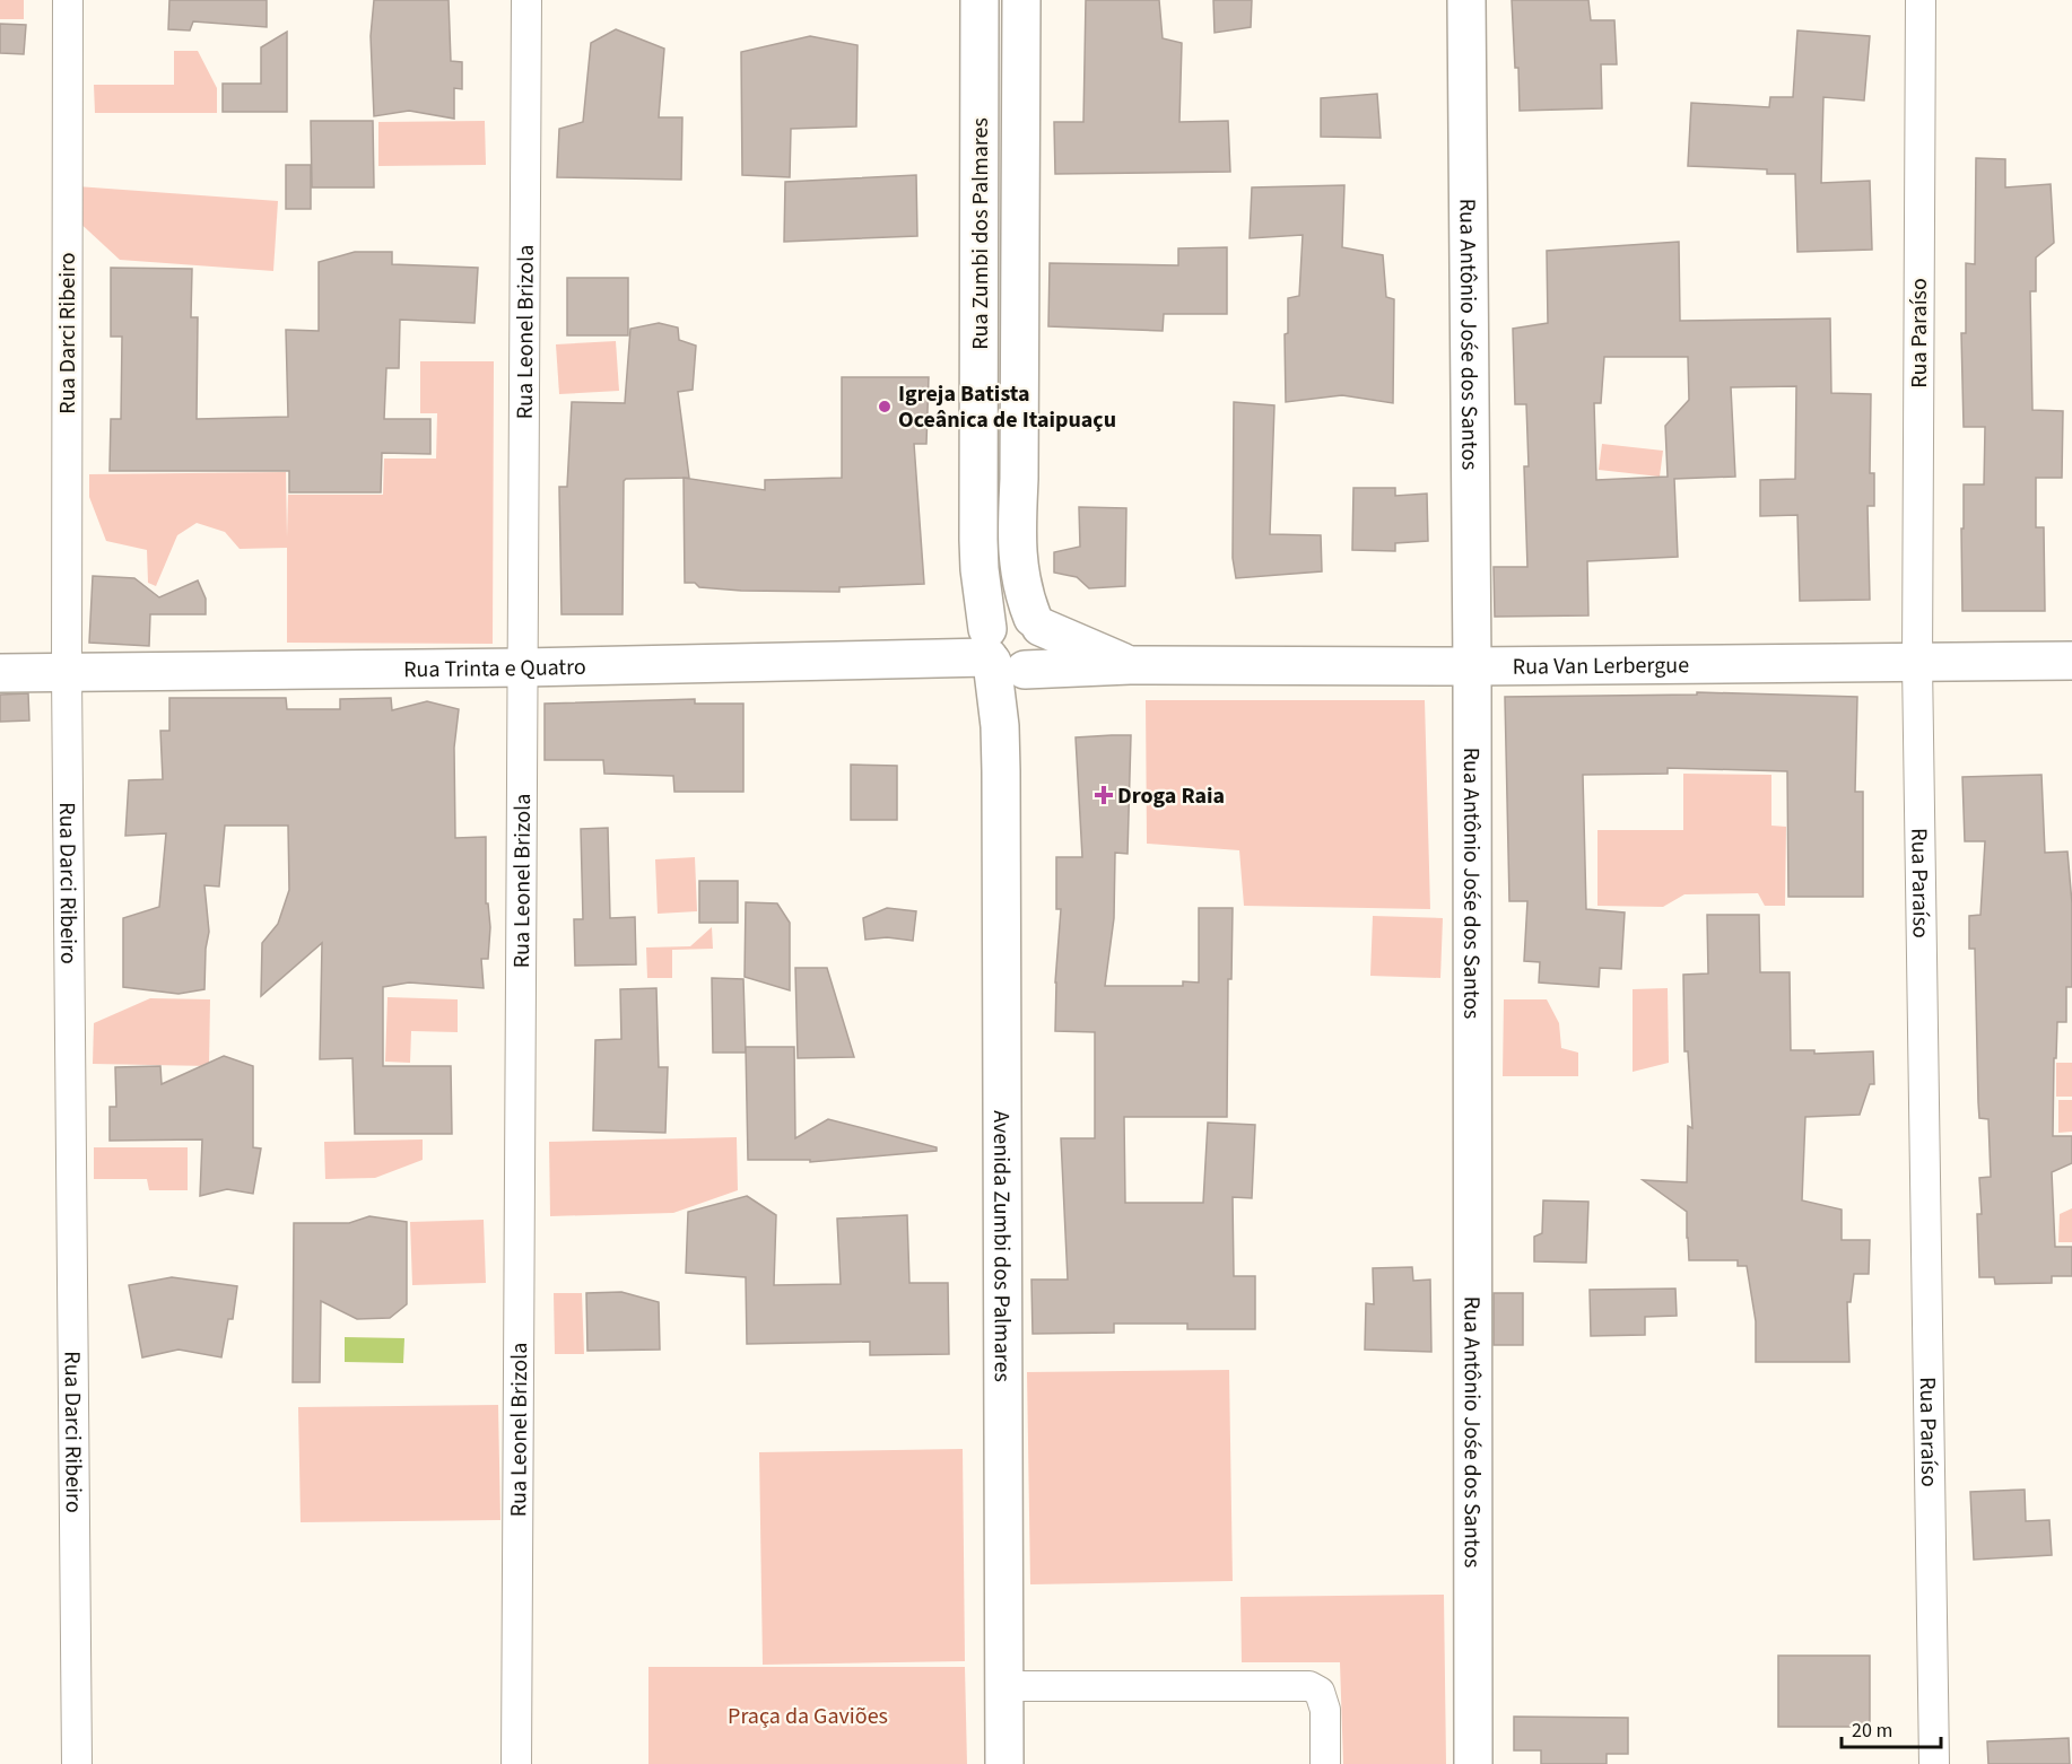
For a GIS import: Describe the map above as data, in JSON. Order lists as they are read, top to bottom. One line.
{"streets":{"street":["Rua Zumbi dos Palmares","Rua Darci Ribeiro","Rua Leonel Brizola","Rua Antônio Jośe dos Santos","Rua Paraíso","Rua Van Lerbergue","Rua Trinta e Quatro","Avenida Zumbi dos Palmares"]},"crossings":[["Rua Zumbi dos Palmares","Rua Van Lerbergue"],["Rua Zumbi dos Palmares","Rua Trinta e Quatro"],["Rua Zumbi dos Palmares","Avenida Zumbi dos Palmares"],["Rua Darci Ribeiro","Rua Trinta e Quatro"],["Rua Leonel Brizola","Rua Trinta e Quatro"],["Rua Antônio Jośe dos Santos","Rua Van Lerbergue"],["Rua Paraíso","Rua Van Lerbergue"],["Rua Van Lerbergue","Rua Trinta e Quatro"],["Rua Van Lerbergue","Avenida Zumbi dos Palmares"],["Rua Trinta e Quatro","Avenida Zumbi dos Palmares"]],"parks":["Praça da Gaviões"],"places":{"other":["Igreja Batista Oceânica de Itaipuaçu"],"health":["Droga Raia"]},"scale_bar":"20 m"}
